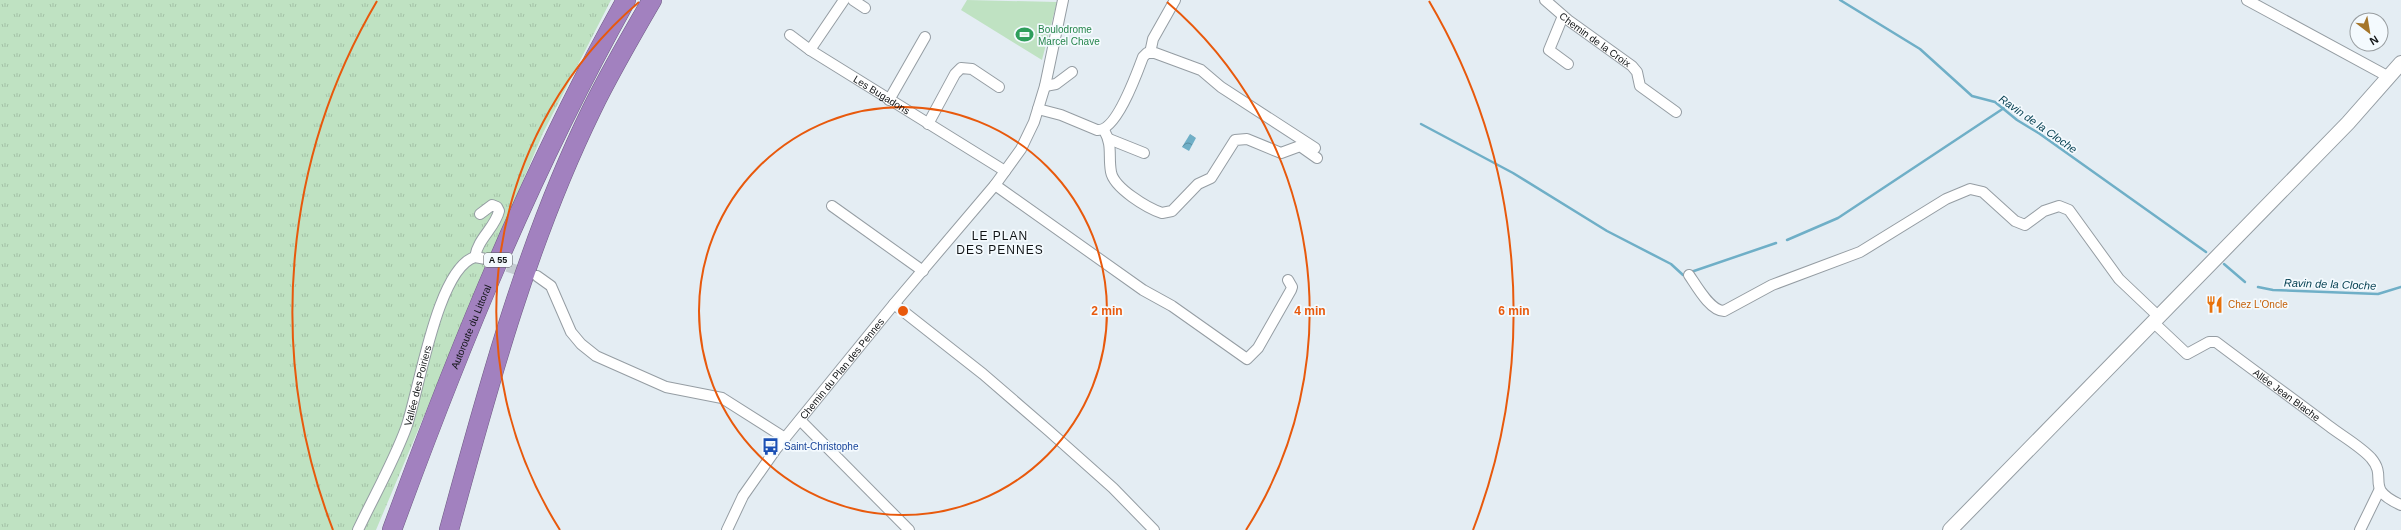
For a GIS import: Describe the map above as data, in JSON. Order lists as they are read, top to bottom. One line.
{"streets":{"highway":["A 55","Autoroute du Littoral"],"street":["Chemin de la Croix","Les Bugadons","Chemin du Plan des Pennes","Vallée des Poiriers","Allée Jean Blache"]},"crossings":[["Les Bugadons","Chemin du Plan des Pennes"]],"districts":["LE PLAN DES PENNES"],"water":["Ravin de la Cloche"],"places":{"sports":["Boulodrome Marcel Chave"],"restaurant":["Chez L'Oncle"],"bus stop":["Saint-Christophe"]},"north":"bottom right","rings":["2 min","4 min","6 min"]}
